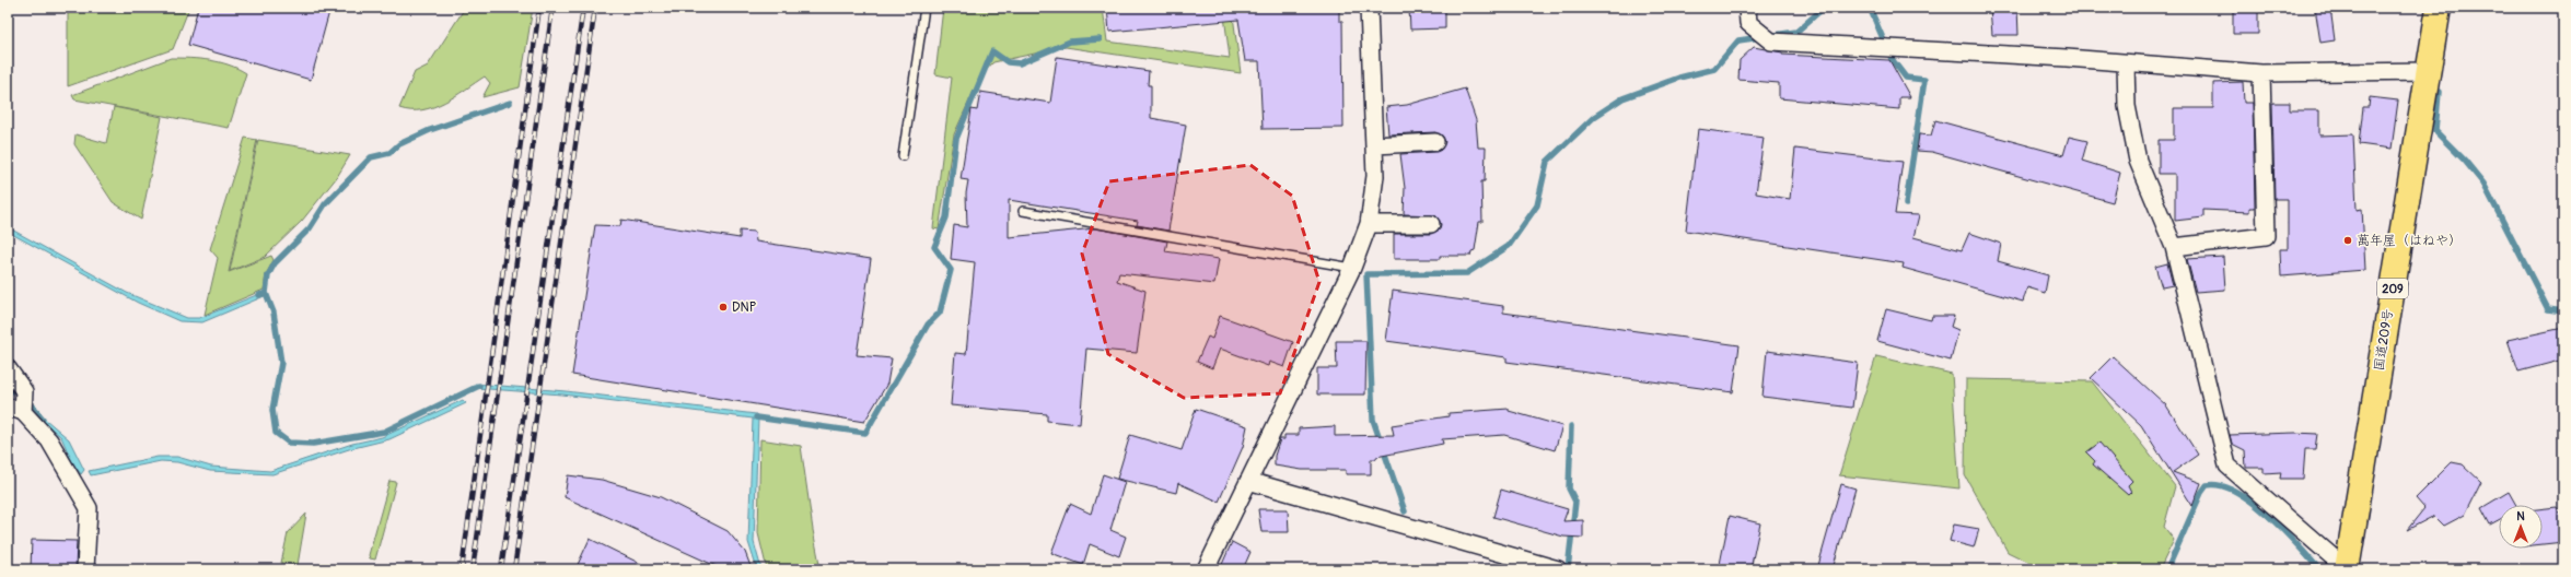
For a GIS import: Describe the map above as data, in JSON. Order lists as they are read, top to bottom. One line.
{"streets":{"highway":["209","国道209号"]},"places":["萬年屋（はねや）","DNP"],"north":"top"}
